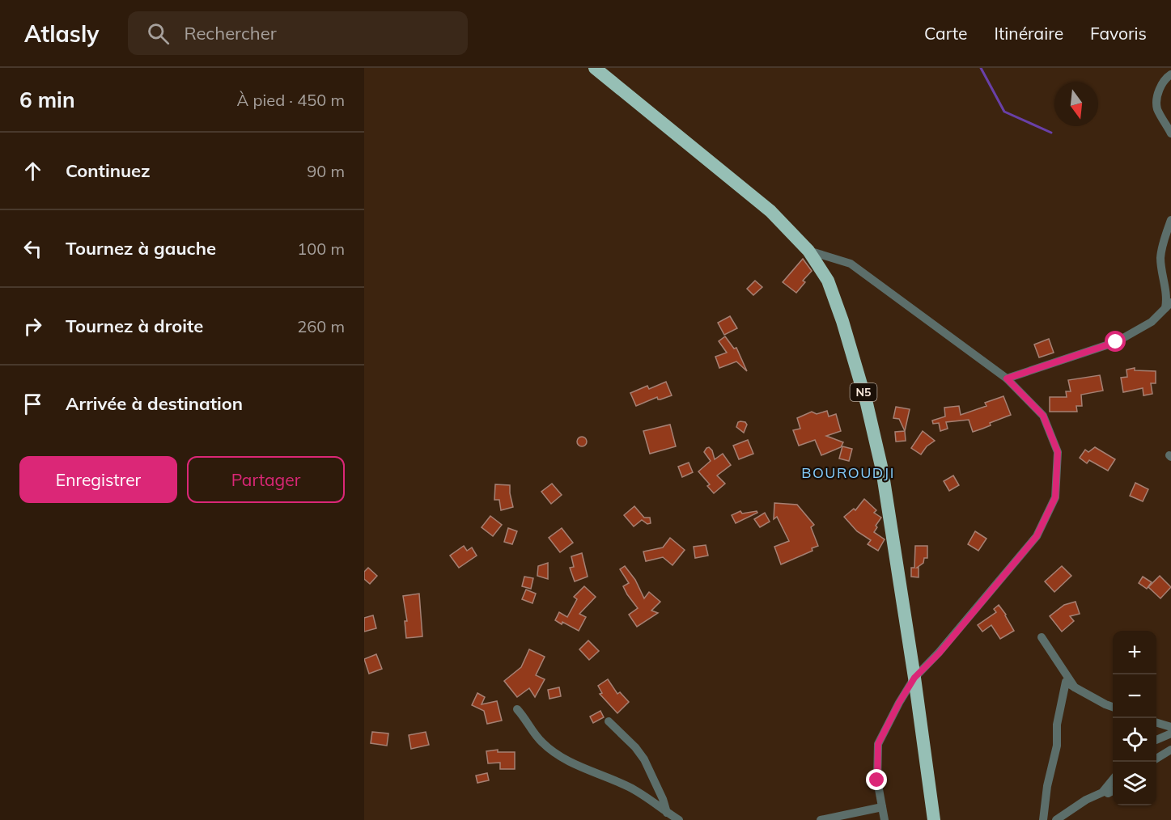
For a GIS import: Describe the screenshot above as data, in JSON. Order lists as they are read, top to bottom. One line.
{"streets":{"highway":["N5"]},"districts":["BOUROUDJI"],"north":"bottom","page":{"header":"Atlasly","search":"Rechercher","nav":["Carte","Itinéraire","Favoris"],"heading":["6 min","À pied · 450 m"],"list":[["Continuez","90 m"],["Tournez à gauche","100 m"],["Tournez à droite","260 m"],"Arrivée à destination"],"buttons":["Enregistrer","Partager"],"map_buttons":["+","−"]}}
